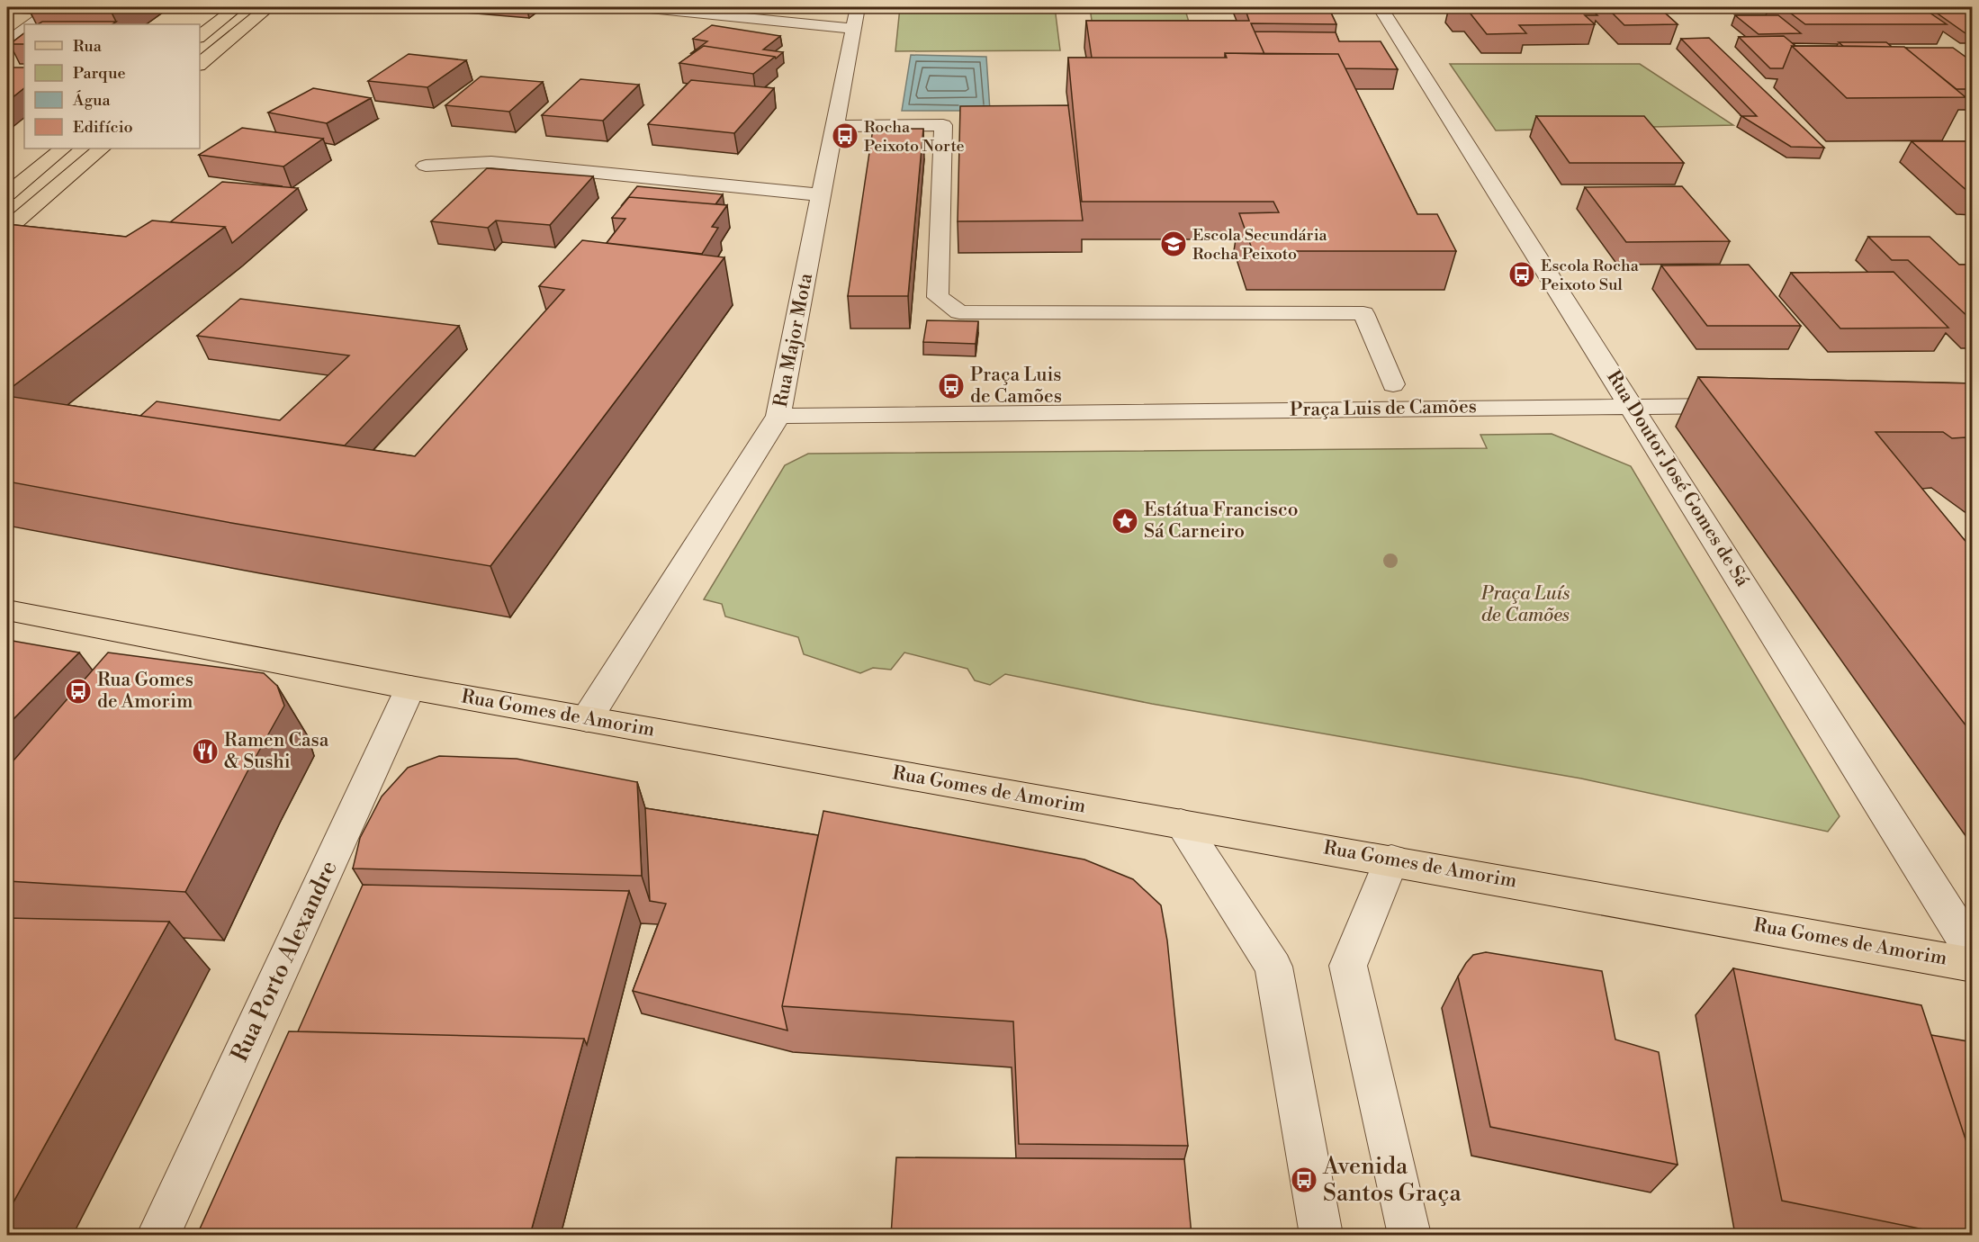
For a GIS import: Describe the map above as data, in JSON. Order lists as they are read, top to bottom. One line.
{"streets":{"main road":["Rua Gomes de Amorim"],"street":["Rua Major Mota","Praça Luis de Camões","Rua Doutor José Gomes de Sá","Rua Porto Alexandre"]},"crossings":[["Rua Major Mota","Praça Luis de Camões"],["Rua Major Mota","Rua Gomes de Amorim"],["Praça Luis de Camões","Rua Doutor José Gomes de Sá"],["Rua Gomes de Amorim","Rua Porto Alexandre"]],"parks":["Praça Luís de Camões"],"places":{"bus stop":["Rocha Peixoto Norte","Escola Rocha Peixoto Sul","Praça Luis de Camões","Rua Gomes de Amorim","Avenida Santos Graça"],"school or university":["Escola Secundária Rocha Peixoto"],"place":["Estátua Francisco Sá Carneiro"],"restaurant":["Ramen Casa & Sushi"]},"legend":["Rua","Parque","Água","Edifício"]}
